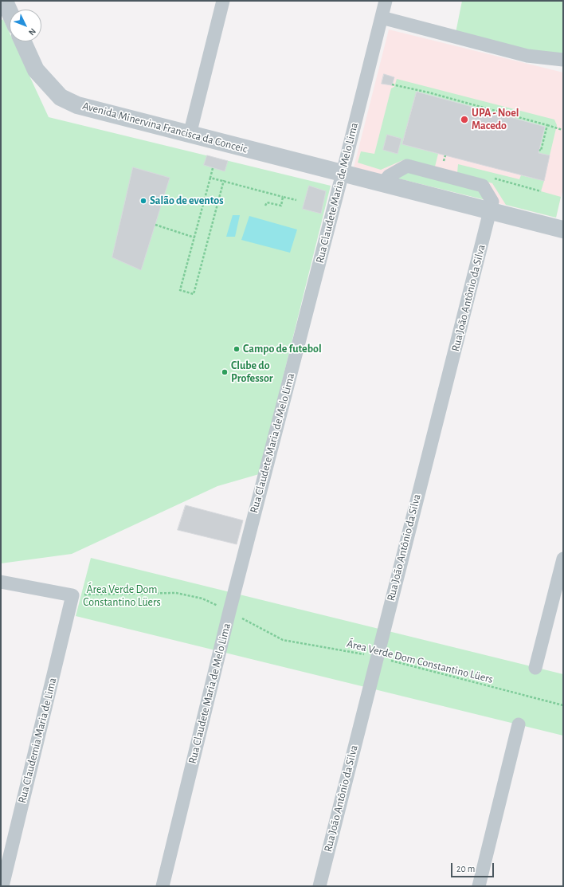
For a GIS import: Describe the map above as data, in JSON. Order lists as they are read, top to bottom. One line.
{"streets":{"street":["Avenida Minervina Francisca da Conceic","Rua Claudete Maria de Melo Lima","Rua João Antônio da Silva","Rua Claudemia Maria de Lima"],"path":["Área Verde Dom Constantino Lüers"]},"crossings":[["Avenida Minervina Francisca da Conceic","Rua Claudete Maria de Melo Lima"],["Avenida Minervina Francisca da Conceic","Rua João Antônio da Silva"],["Rua Claudete Maria de Melo Lima","Área Verde Dom Constantino Lüers"],["Rua João Antônio da Silva","Área Verde Dom Constantino Lüers"],["Área Verde Dom Constantino Lüers","Rua Claudemia Maria de Lima"]],"parks":["Área Verde Dom Constantino Lüers"],"places":["UPA - Noel Macedo","Salão de eventos","Campo de futebol","Clube do Professor"],"scale_bar":"20 m","north":"bottom right"}
